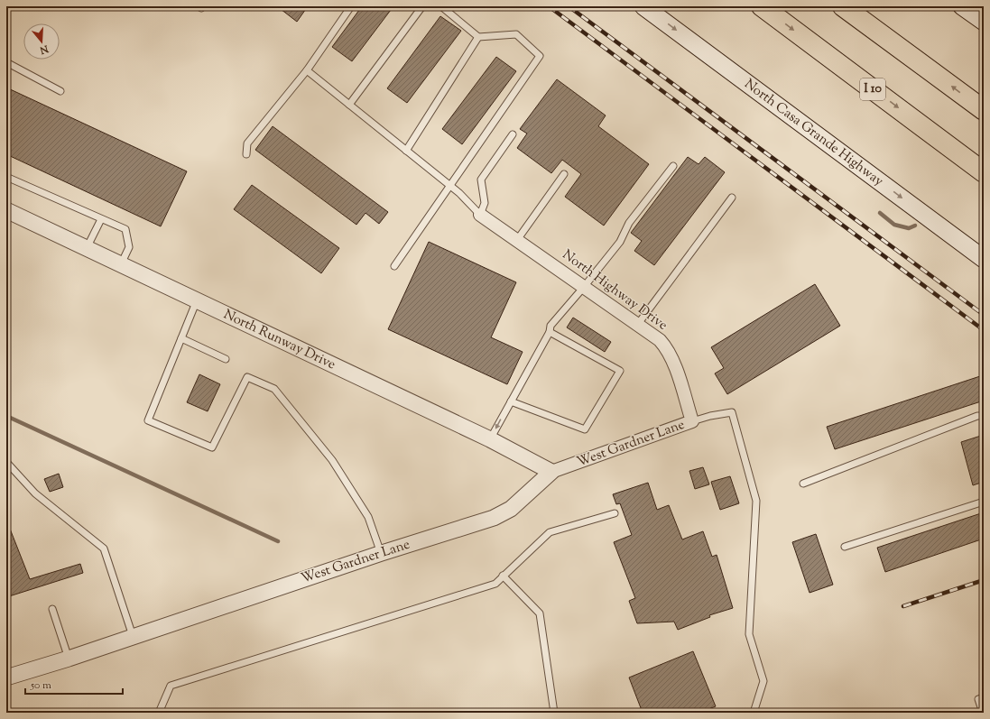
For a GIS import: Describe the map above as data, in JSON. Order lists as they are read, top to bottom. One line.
{"streets":{"highway":["I 10"],"main road":["North Casa Grande Highway"],"street":["North Highway Drive","North Runway Drive","West Gardner Lane"]},"crossings":[["North Highway Drive","West Gardner Lane"],["North Runway Drive","West Gardner Lane"]],"one_way":["North Casa Grande Highway"],"scale_bar":"50 m","north":"bottom"}
